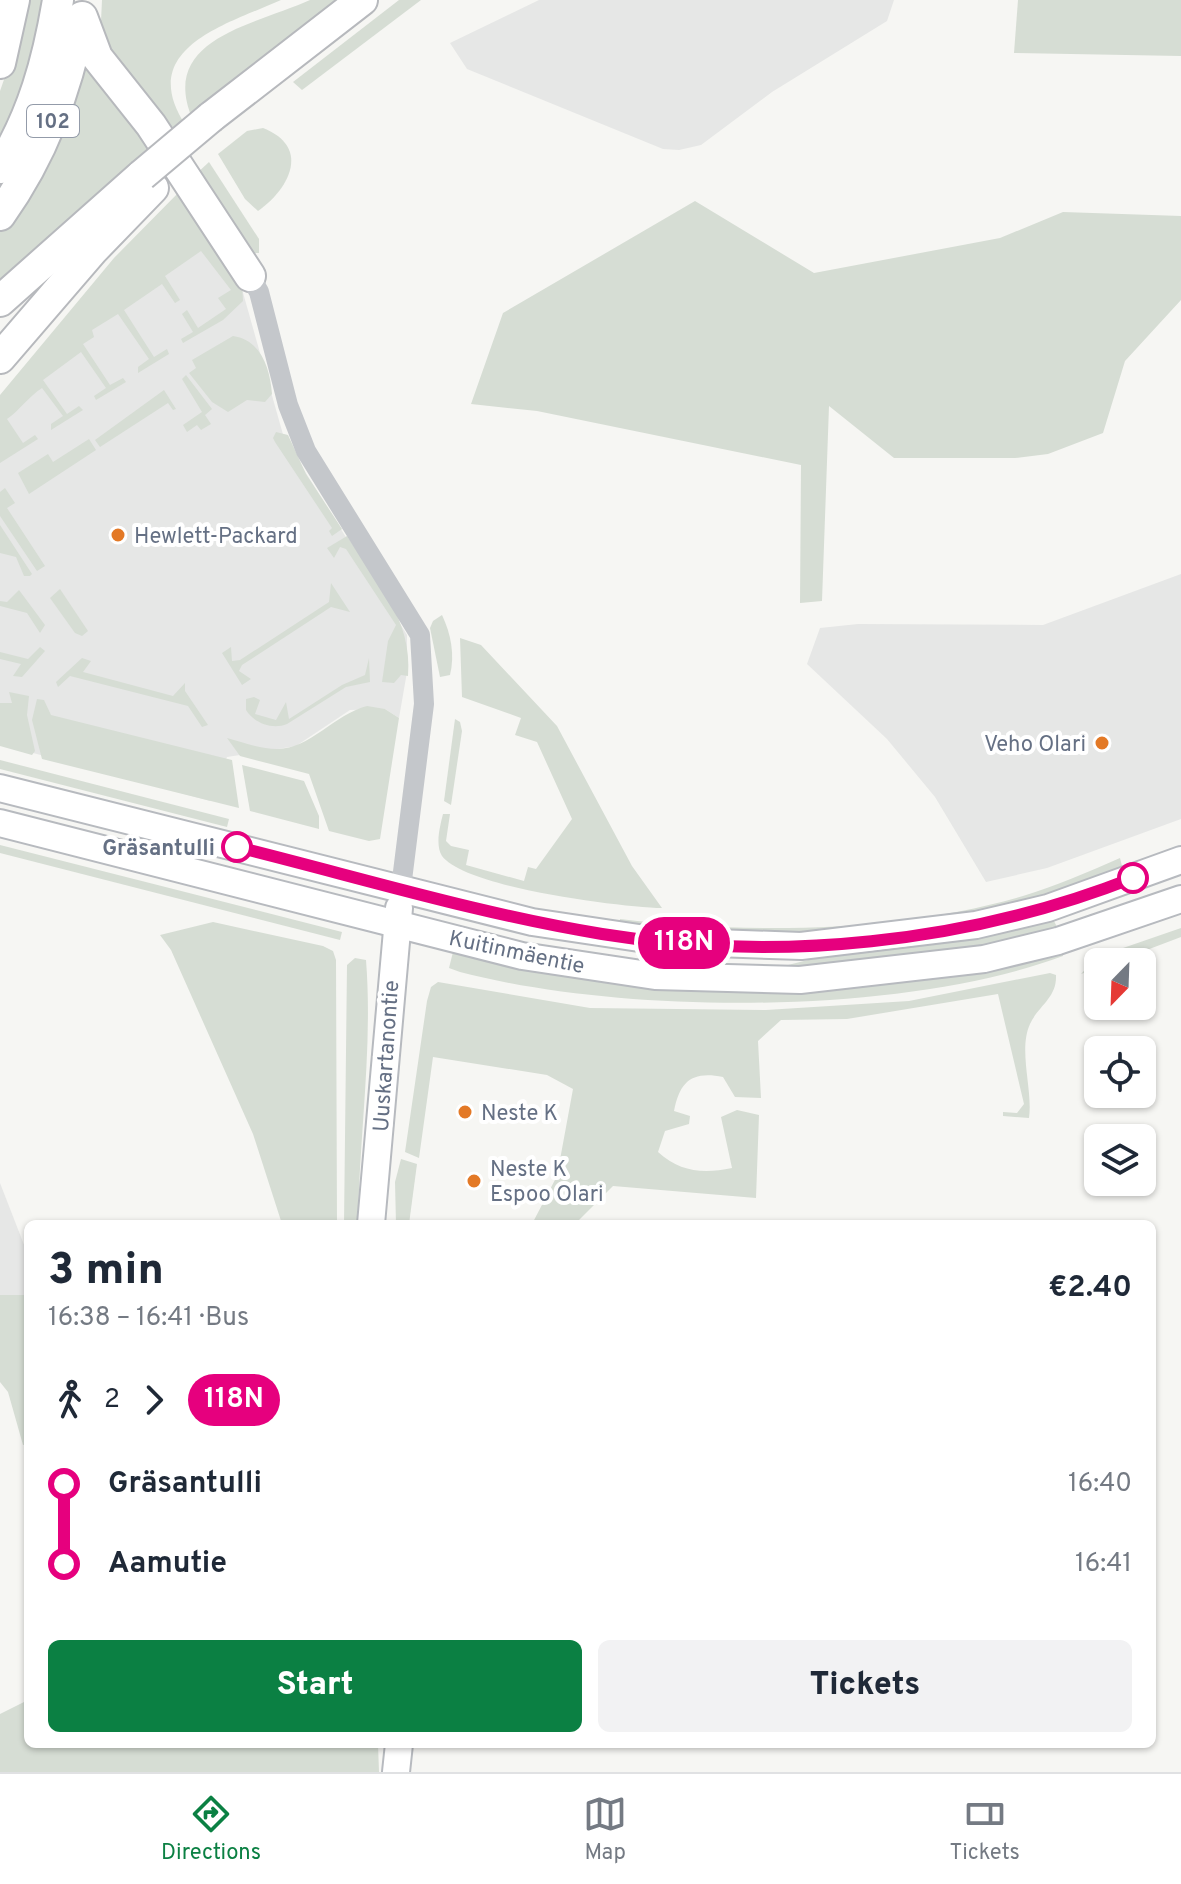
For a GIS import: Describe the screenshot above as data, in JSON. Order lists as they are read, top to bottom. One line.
{"streets":{"highway":["102"],"main road":["Kuitinmäentie","Uuskartanontie"]},"crossings":[["Kuitinmäentie","Uuskartanontie"]],"places":["Hewlett-Packard","Veho Olari","Gräsantulli","Neste K","Neste K Espoo Olari"],"lines":["bus line 118N"],"north":"bottom left","page":{"on_map":"118N","heading":["3 min","16:38 – 16:41 · Bus","€2.40"],"legs":["2","118N"],"list":[{"name":"Gräsantulli","value":"16:40"},{"name":"Aamutie","value":"16:41"}],"buttons":["Start","Tickets"],"tabs":["Directions","Map","Tickets"]}}
